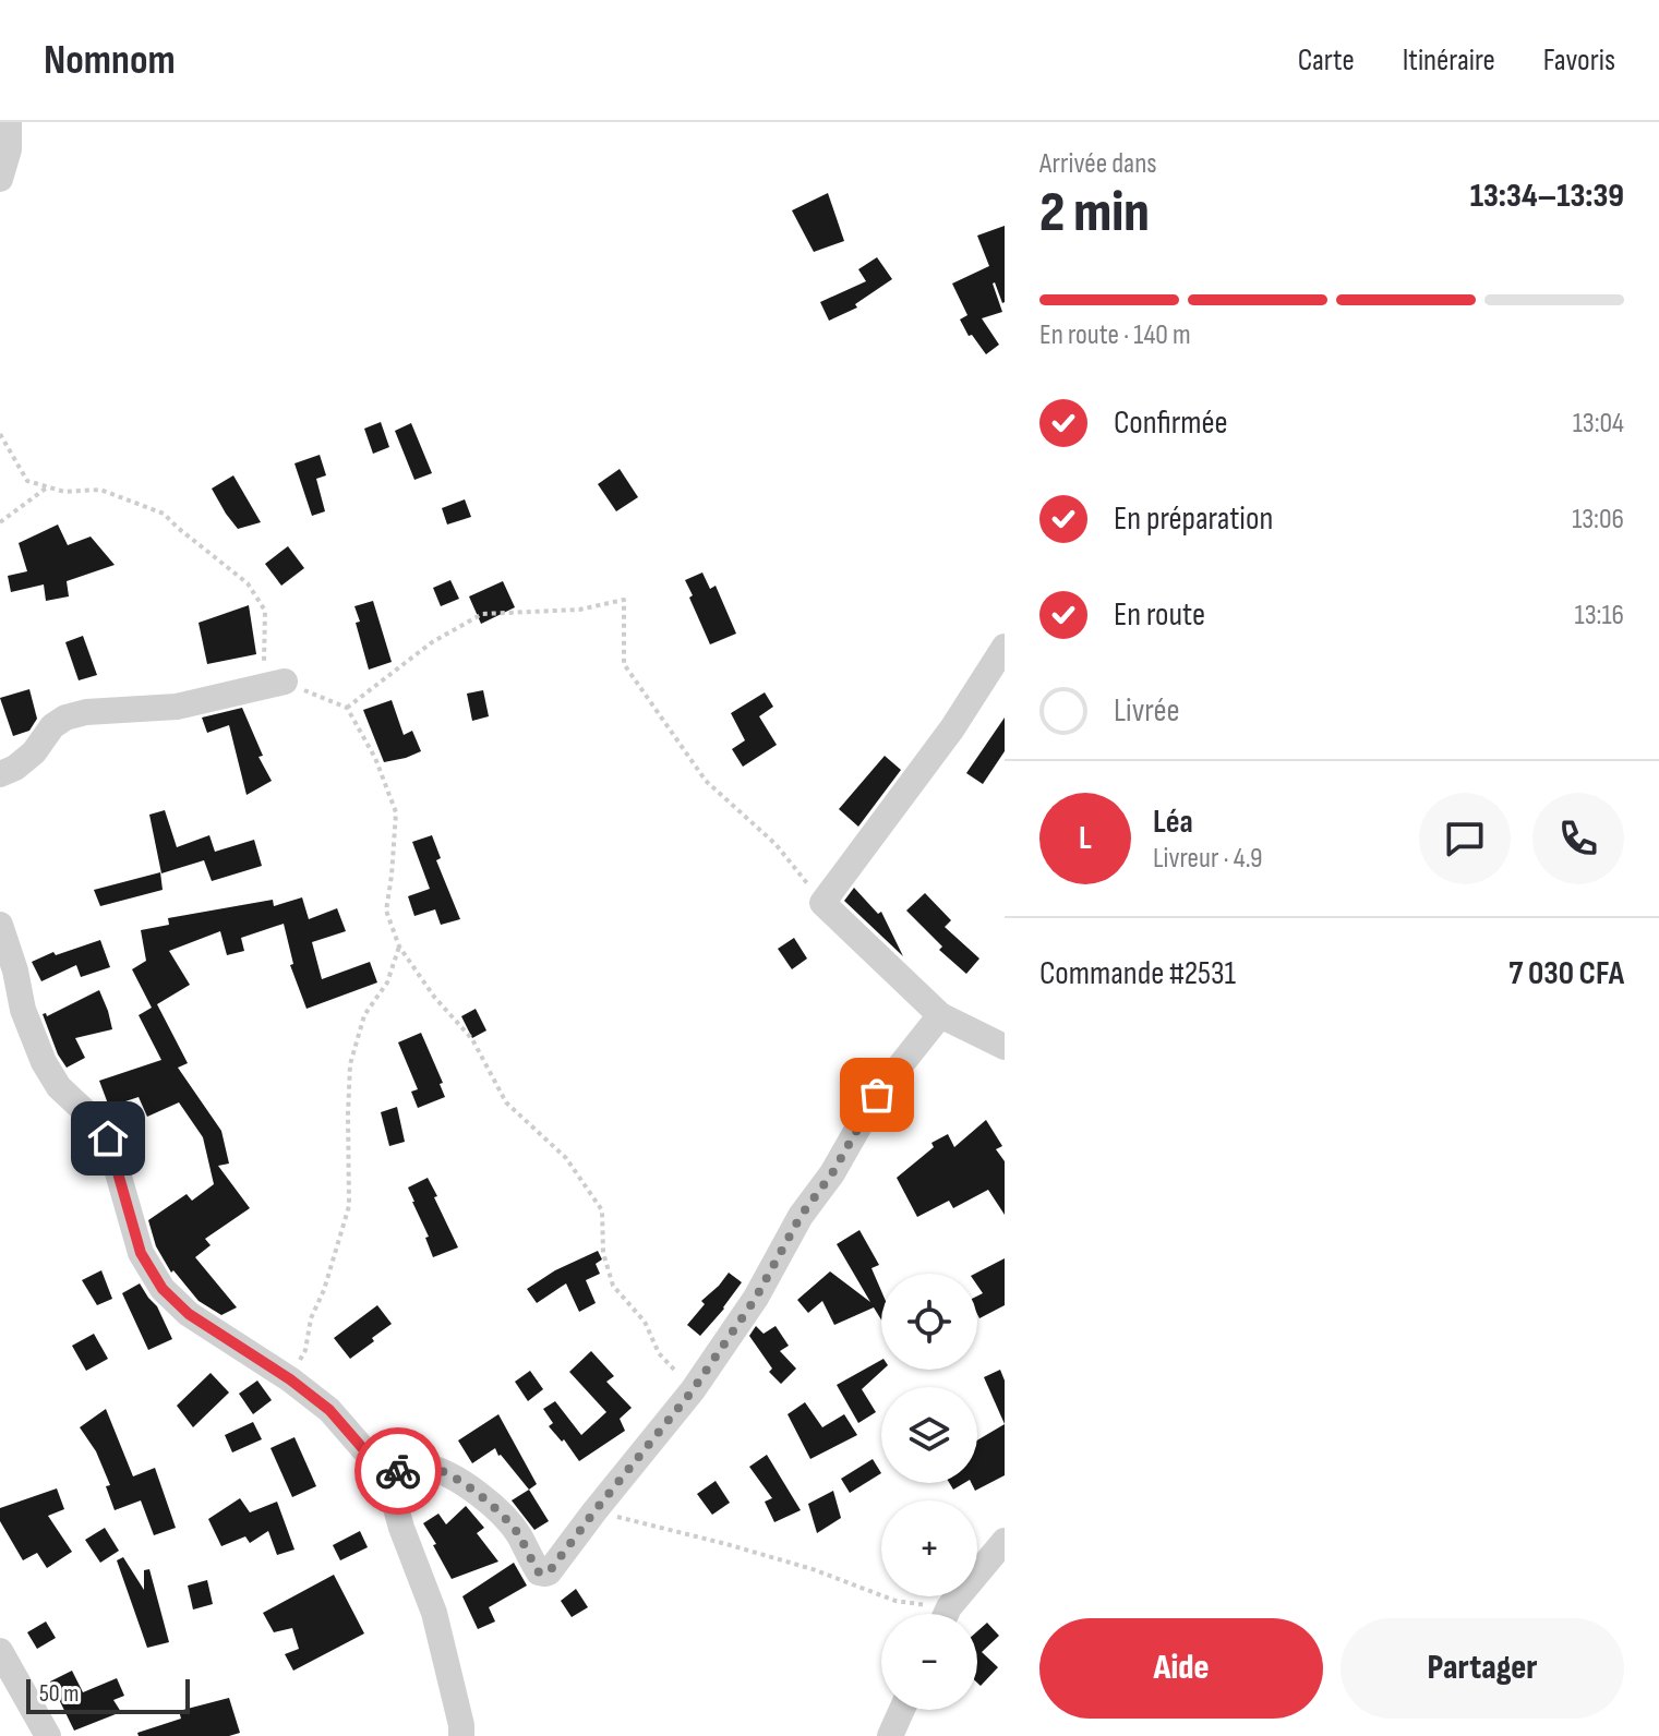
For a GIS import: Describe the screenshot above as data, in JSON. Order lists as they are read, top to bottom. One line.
{"scale_bar":"50 m","page":{"header":"Nomnom","nav":["Carte","Itinéraire","Favoris"],"heading":["2 min","Arrivée dans","13:34–13:39"],"panel":["Léa","Livreur · 4.9","Commande #2531","7 030 CFA"],"bar":"En route · 140 m","list":[["Confirmée","13:04"],["En préparation","13:06"],["En route","13:16"],"Livrée"],"round":"L","map_buttons":["+","−"],"buttons":["Aide","Partager"],"scale":"50 m"}}
